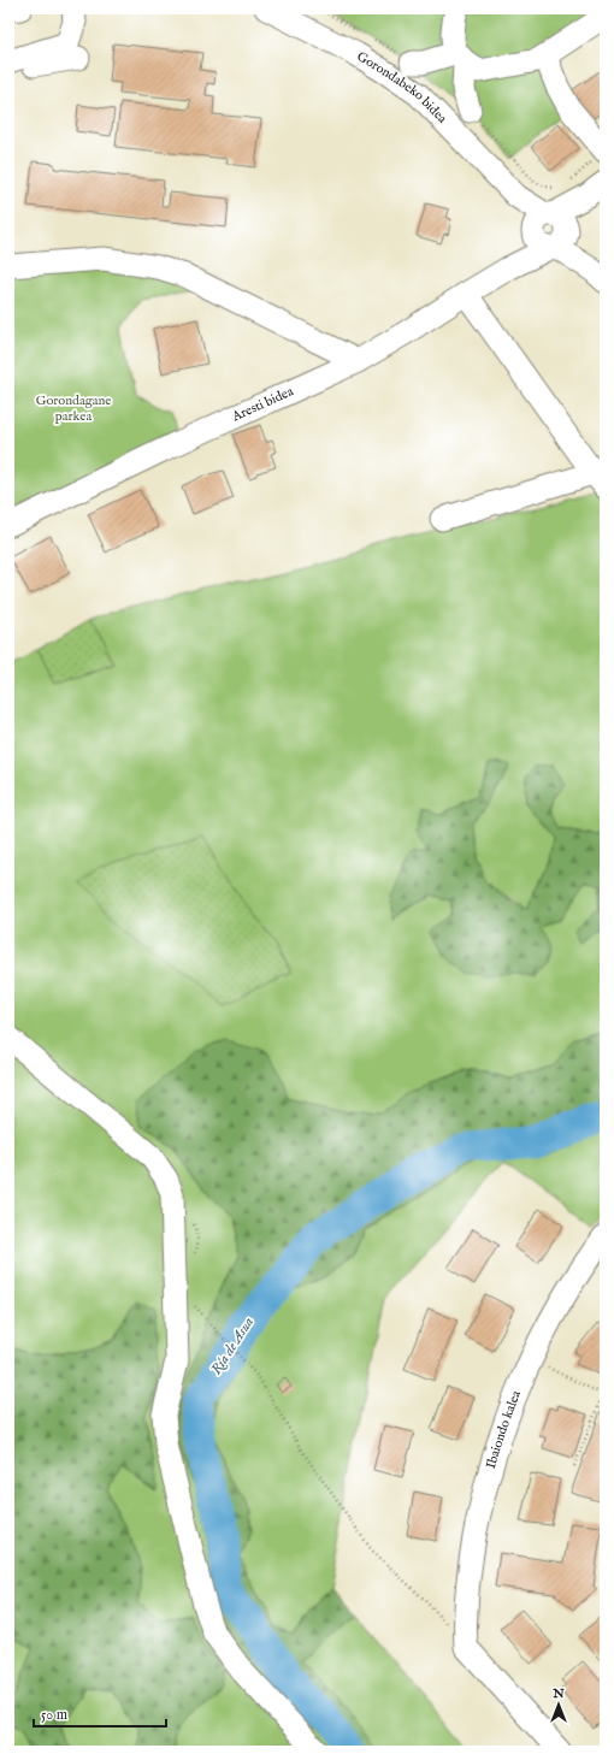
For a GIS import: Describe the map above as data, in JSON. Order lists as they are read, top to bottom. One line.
{"streets":{"street":["Gorondabeko bidea","Aresti bidea","Ibaiondo kalea"]},"crossings":[["Gorondabeko bidea","Aresti bidea"]],"water":["Ría de Asua"],"parks":["Gorondagane parkea"],"scale_bar":"50 m","north":"top"}
